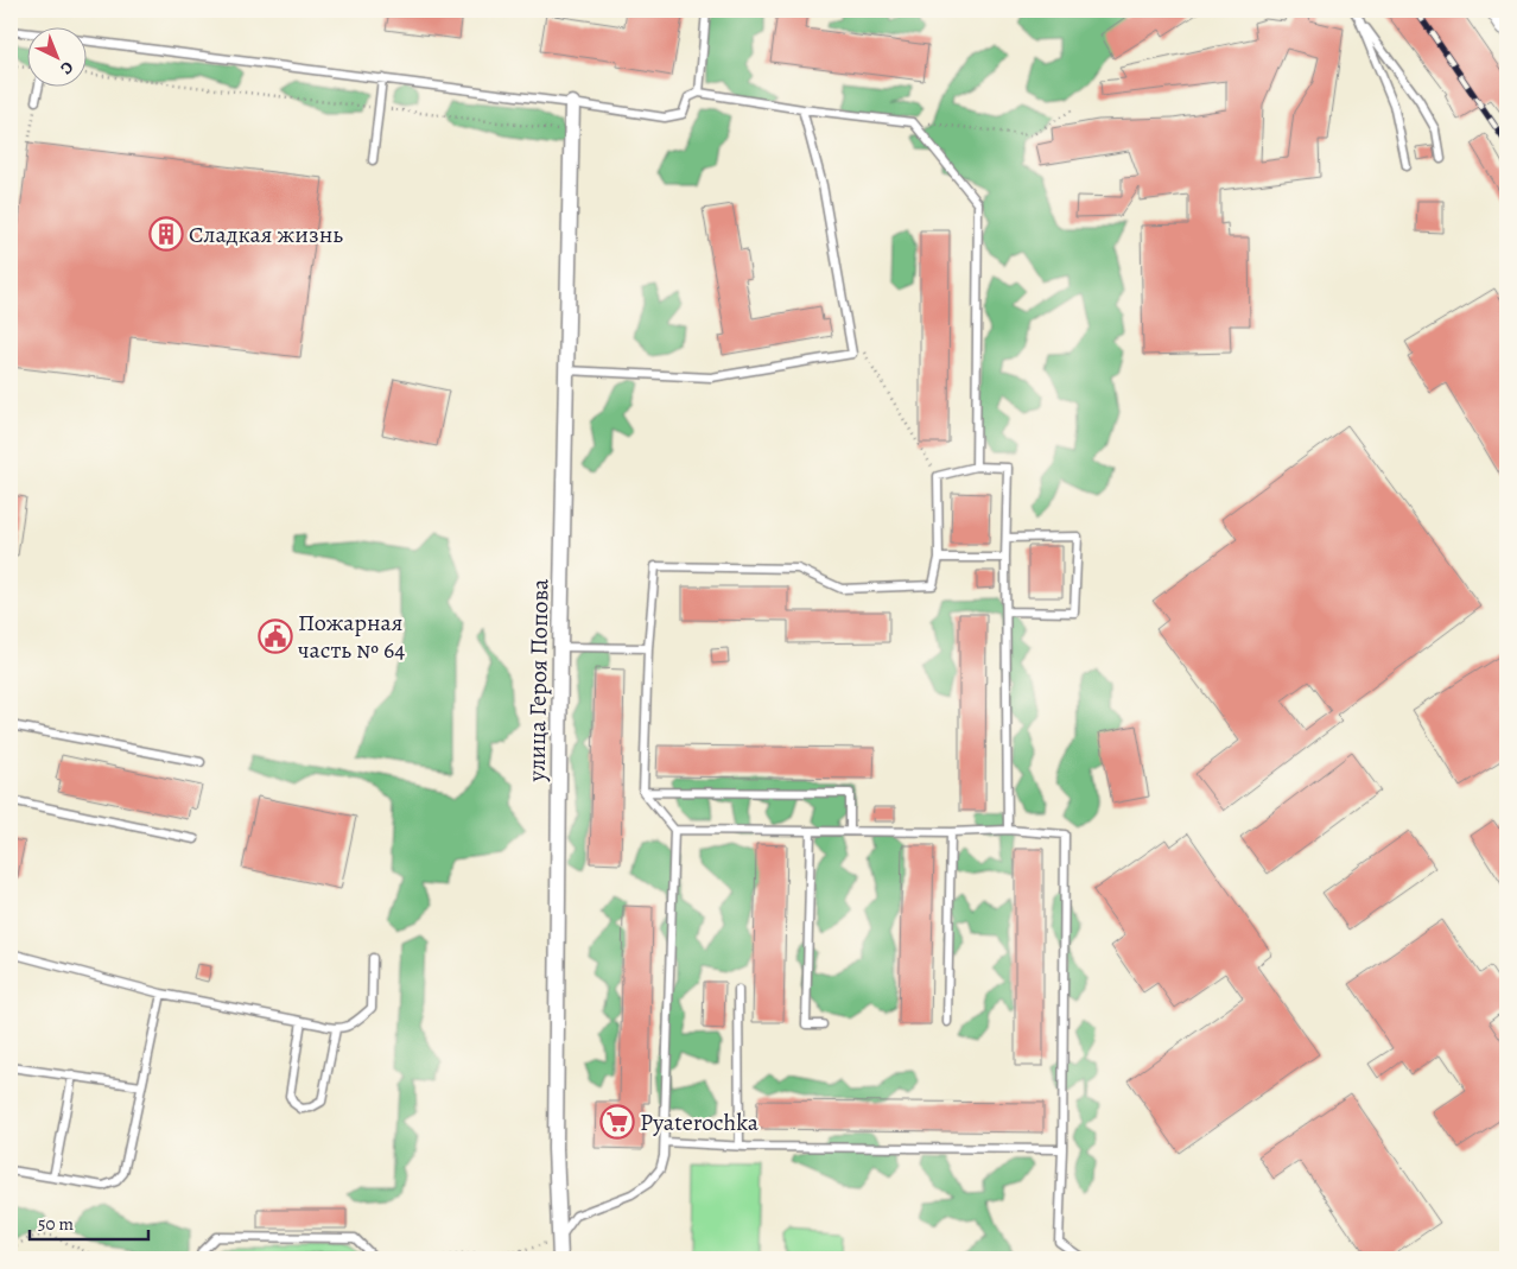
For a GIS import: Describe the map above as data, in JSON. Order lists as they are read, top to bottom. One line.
{"streets":{"street":["улица Героя Попова"]},"places":{"building":["Сладкая жизнь"],"public building":["Пожарная часть № 64"],"supermarket":["Pyaterochka"]},"scale_bar":"50 m","north":"bottom right"}
